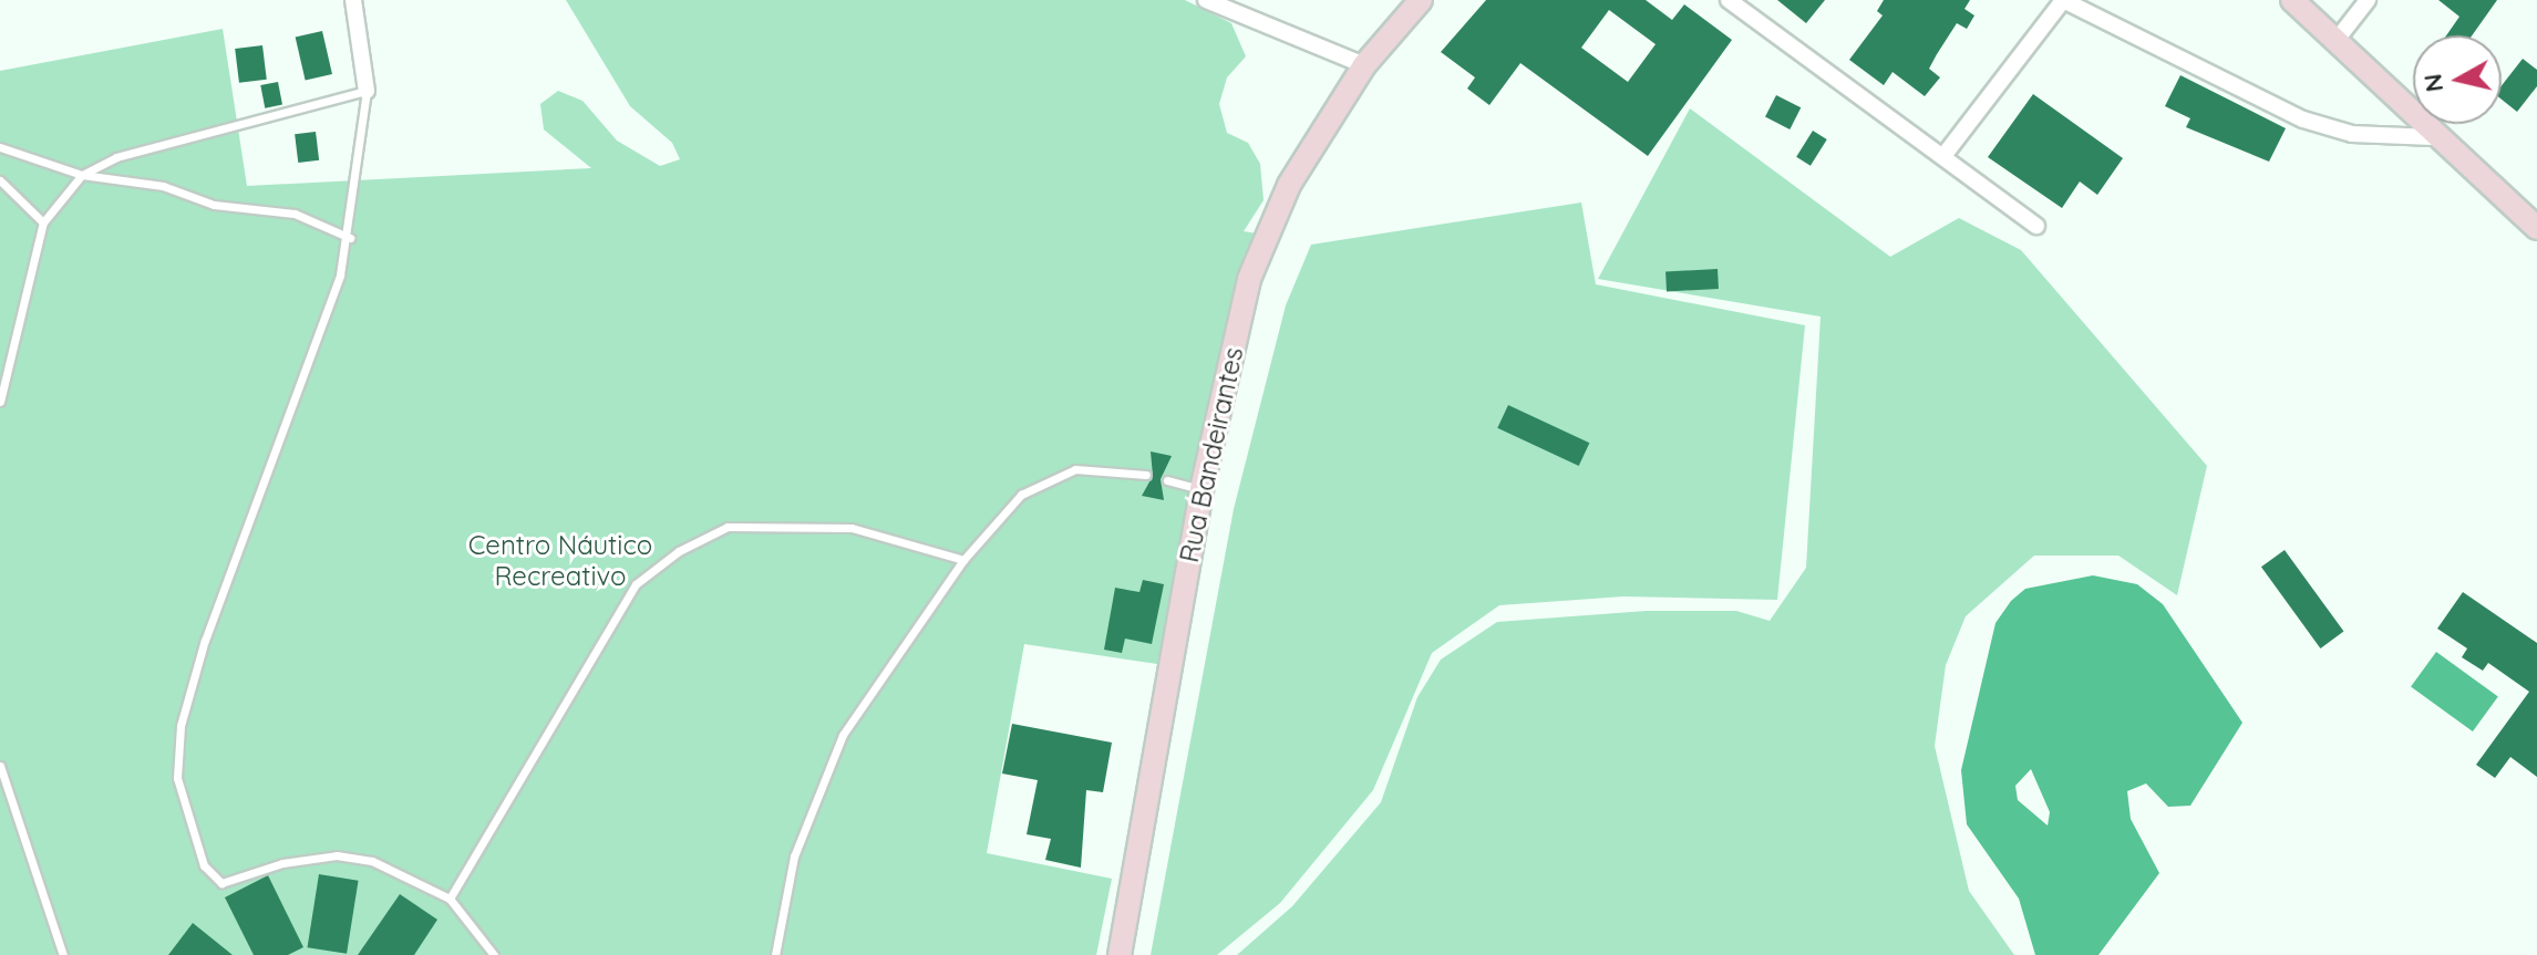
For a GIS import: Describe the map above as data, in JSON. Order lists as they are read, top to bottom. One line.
{"streets":{"street":["Rua Bandeirantes"]},"parks":["Centro Náutico Recreativo"],"north":"left"}
